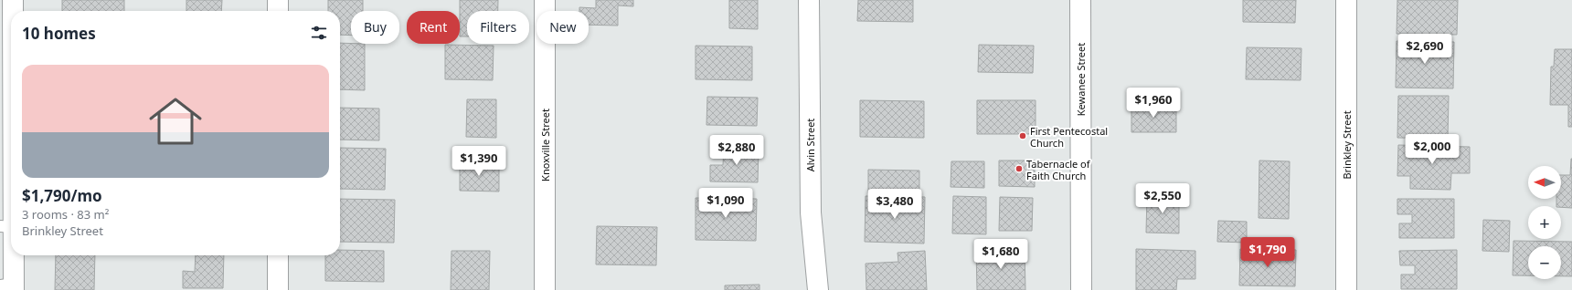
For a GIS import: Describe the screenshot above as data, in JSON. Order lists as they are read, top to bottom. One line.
{"streets":{"street":["Kewanee Street","Knoxville Street","Alvin Street","Brinkley Street"]},"places":["First Pentecostal Church","Tabernacle of Faith Church"],"north":"left","page":{"chip":["Buy","Rent","Filters","New"],"heading":"10 homes","price":["$2,690","$1,960","$2,000","$2,880","$1,390","$2,550","$1,090","$3,480","$1,790","$1,680"],"list":[{"name":"$1,790/mo","note":"3 rooms · 83 m² · Brinkley Street"}],"map_buttons":["+","−"]}}
